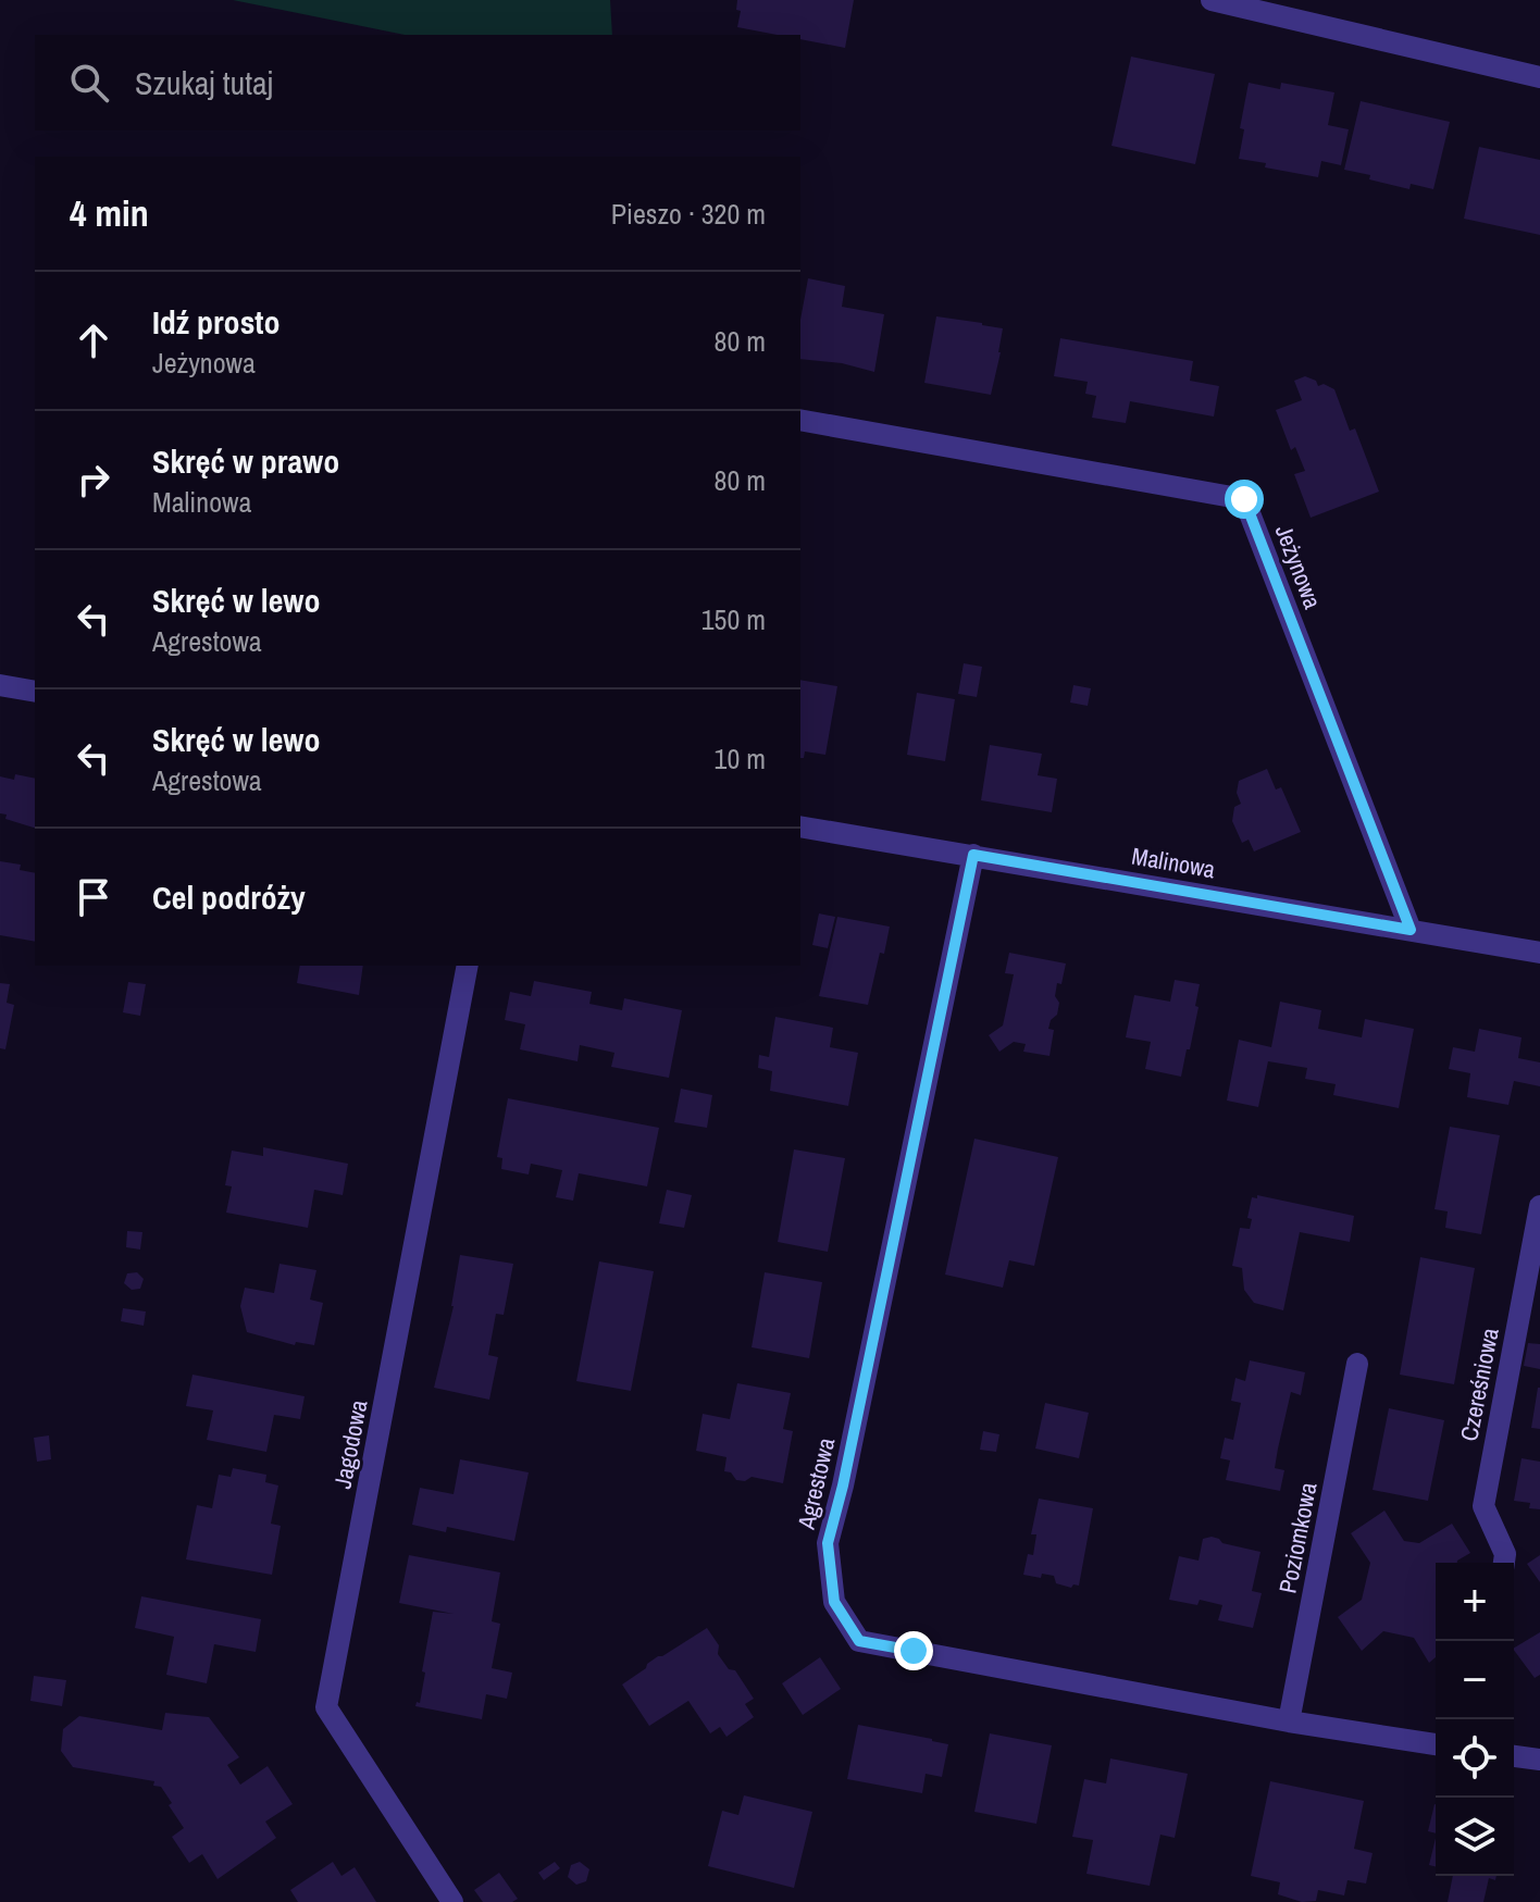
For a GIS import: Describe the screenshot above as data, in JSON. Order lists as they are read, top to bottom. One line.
{"streets":{"street":["Jeżynowa","Malinowa","Czereśniowa","Jagodowa","Agrestowa","Poziomkowa"]},"crossings":[["Jeżynowa","Malinowa"],["Malinowa","Agrestowa"],["Agrestowa","Poziomkowa"]],"page":{"search":"Szukaj tutaj","heading":["4 min","Pieszo · 320 m"],"list":[["Idź prosto","Jeżynowa","80 m"],["Skręć w prawo","Malinowa","80 m"],["Skręć w lewo","Agrestowa","150 m"],["Skręć w lewo","Agrestowa","10 m"],"Cel podróży"],"map_buttons":["+","−"]}}
